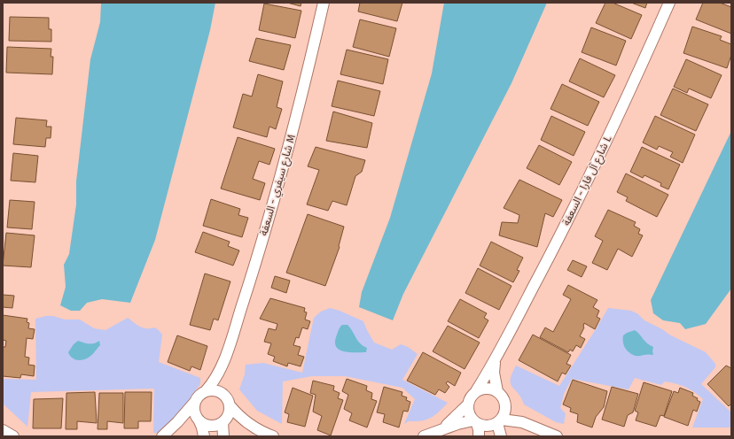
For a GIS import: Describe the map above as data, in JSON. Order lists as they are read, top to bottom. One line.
{"streets":{"street":["شارع آل فارا - السعفة L","شارع سيفري - السعفة M"]}}
